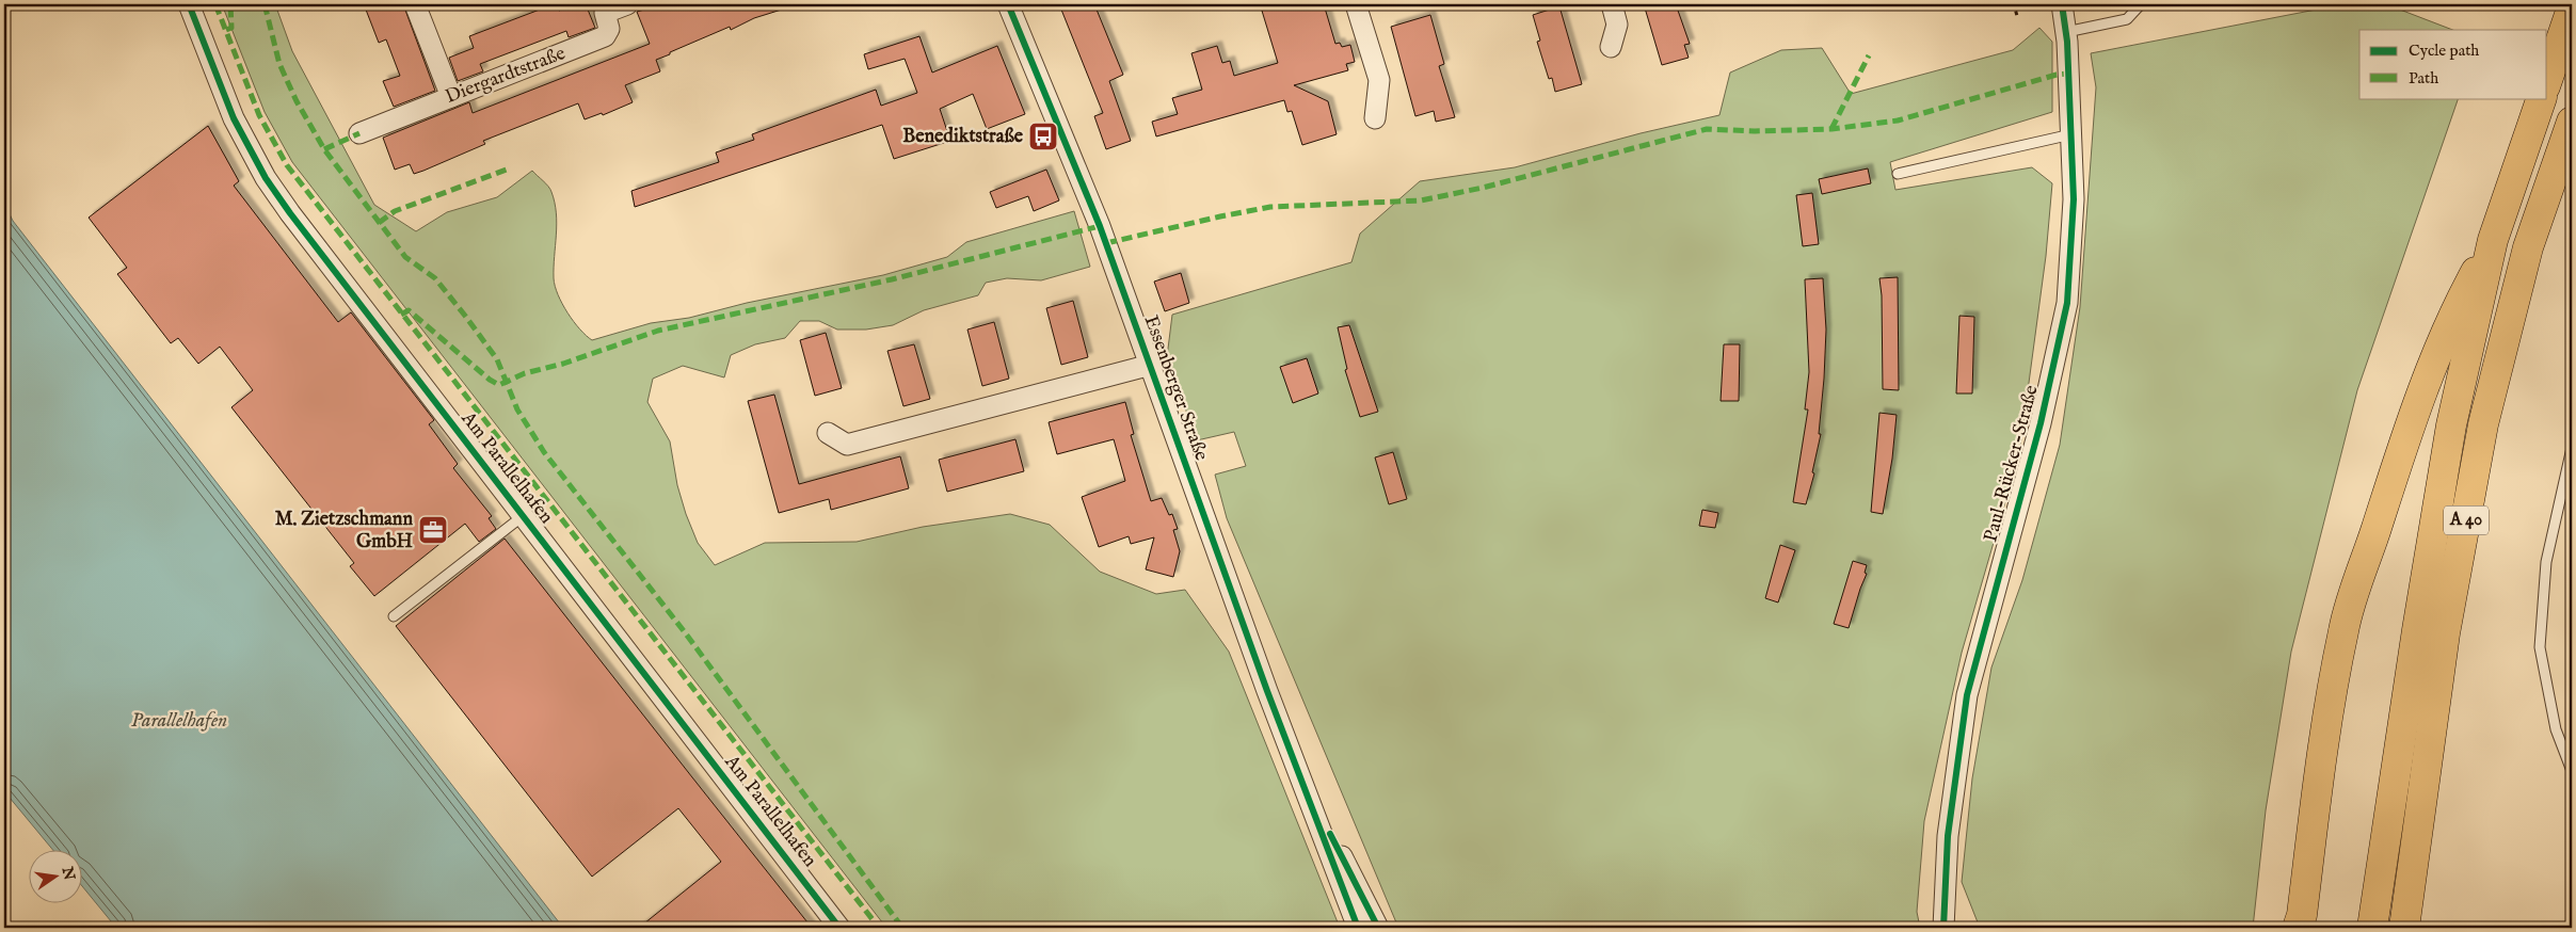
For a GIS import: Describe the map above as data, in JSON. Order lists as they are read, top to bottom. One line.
{"streets":{"highway":["A 40"],"street":["Diergardtstraße","Essenberger Straße","Paul-Rücker-Straße","Am Parallelhafen"]},"water":["Parallelhafen"],"places":{"bus stop":["Benediktstraße"],"office":["M. Zietzschmann GmbH"]},"legend":["Cycle path","Path"],"north":"right"}
